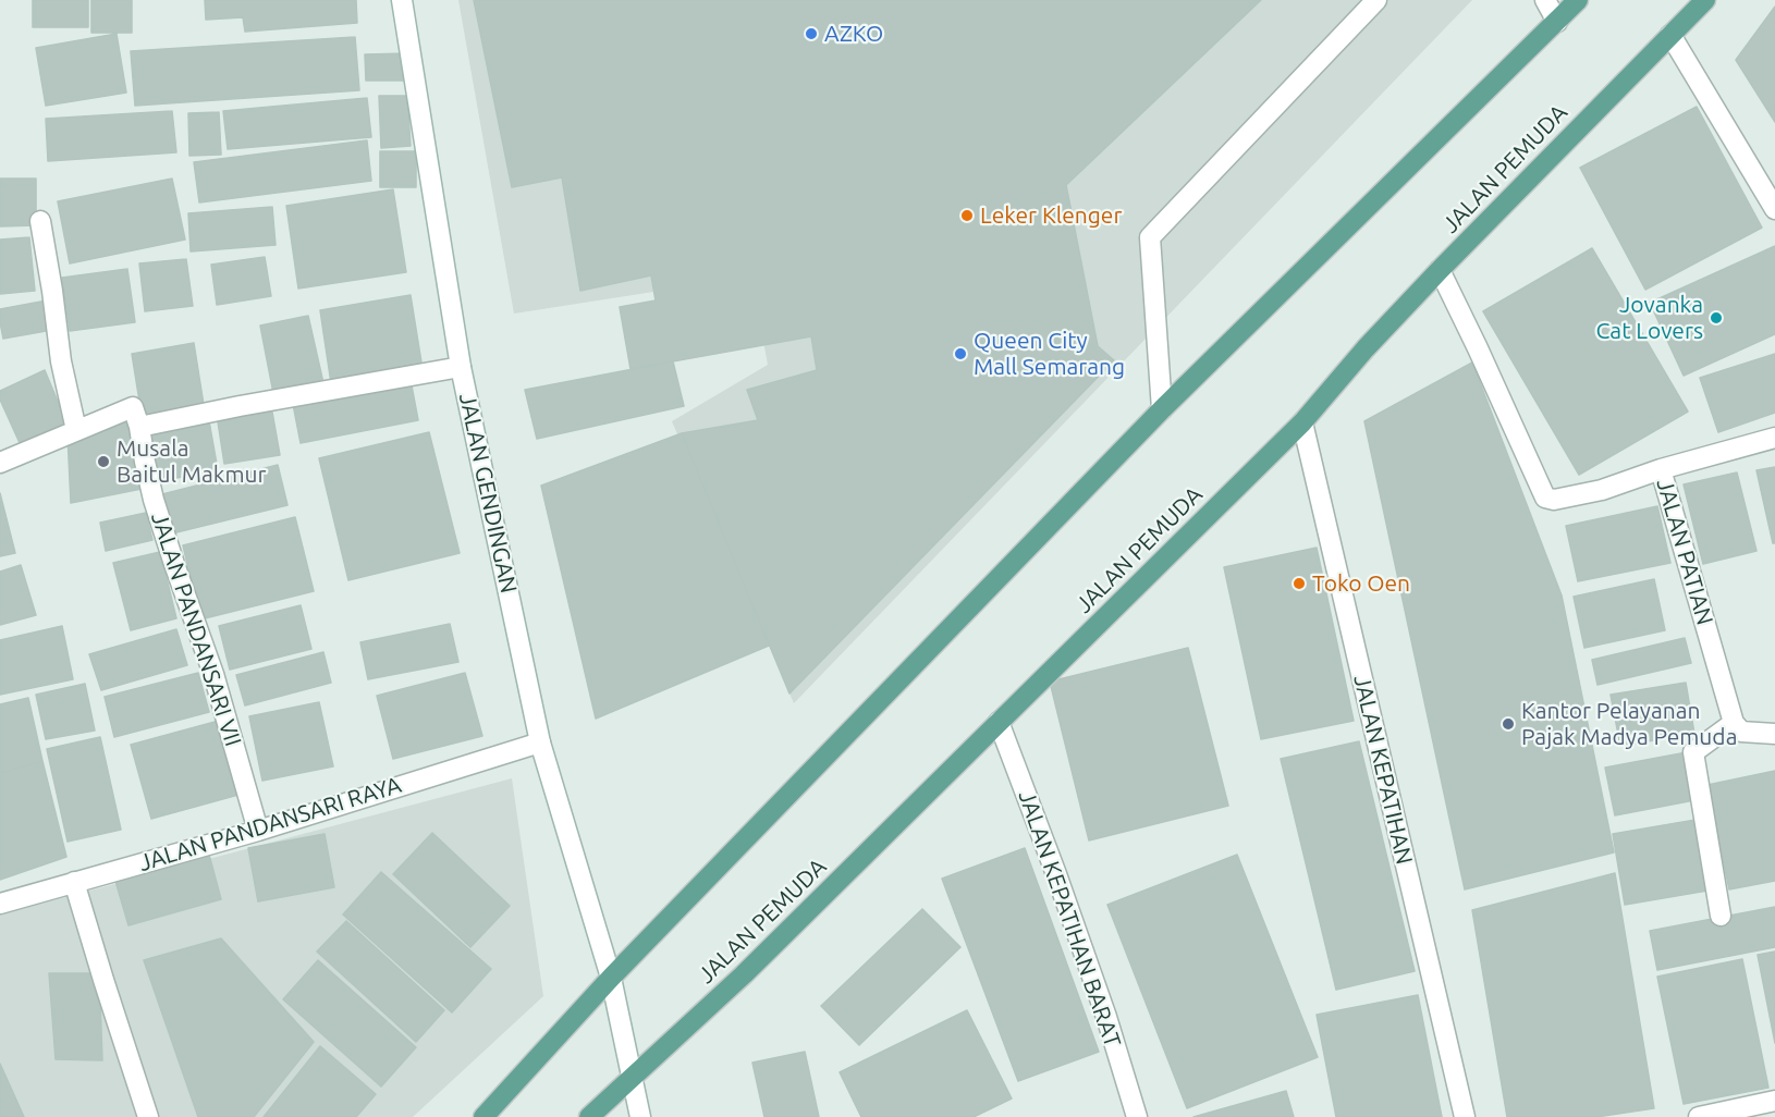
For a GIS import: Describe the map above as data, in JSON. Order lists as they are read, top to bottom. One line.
{"streets":{"main road":["JALAN PEMUDA"],"street":["JALAN GENDINGAN","JALAN PATIAN","JALAN PANDANSARI VII","JALAN KEPATIHAN","JALAN PANDANSARI RAYA","JALAN KEPATIHAN BARAT"]},"crossings":[["JALAN PEMUDA","JALAN GENDINGAN"],["JALAN PEMUDA","JALAN PATIAN"],["JALAN PEMUDA","JALAN KEPATIHAN"],["JALAN PEMUDA","JALAN KEPATIHAN BARAT"],["JALAN GENDINGAN","JALAN PANDANSARI RAYA"],["JALAN PANDANSARI VII","JALAN PANDANSARI RAYA"]],"places":["AZKO","Leker Klenger","Jovanka Cat Lovers","Queen City Mall Semarang","Musala Baitul Makmur","Toko Oen","Kantor Pelayanan Pajak Madya Pemuda"]}
